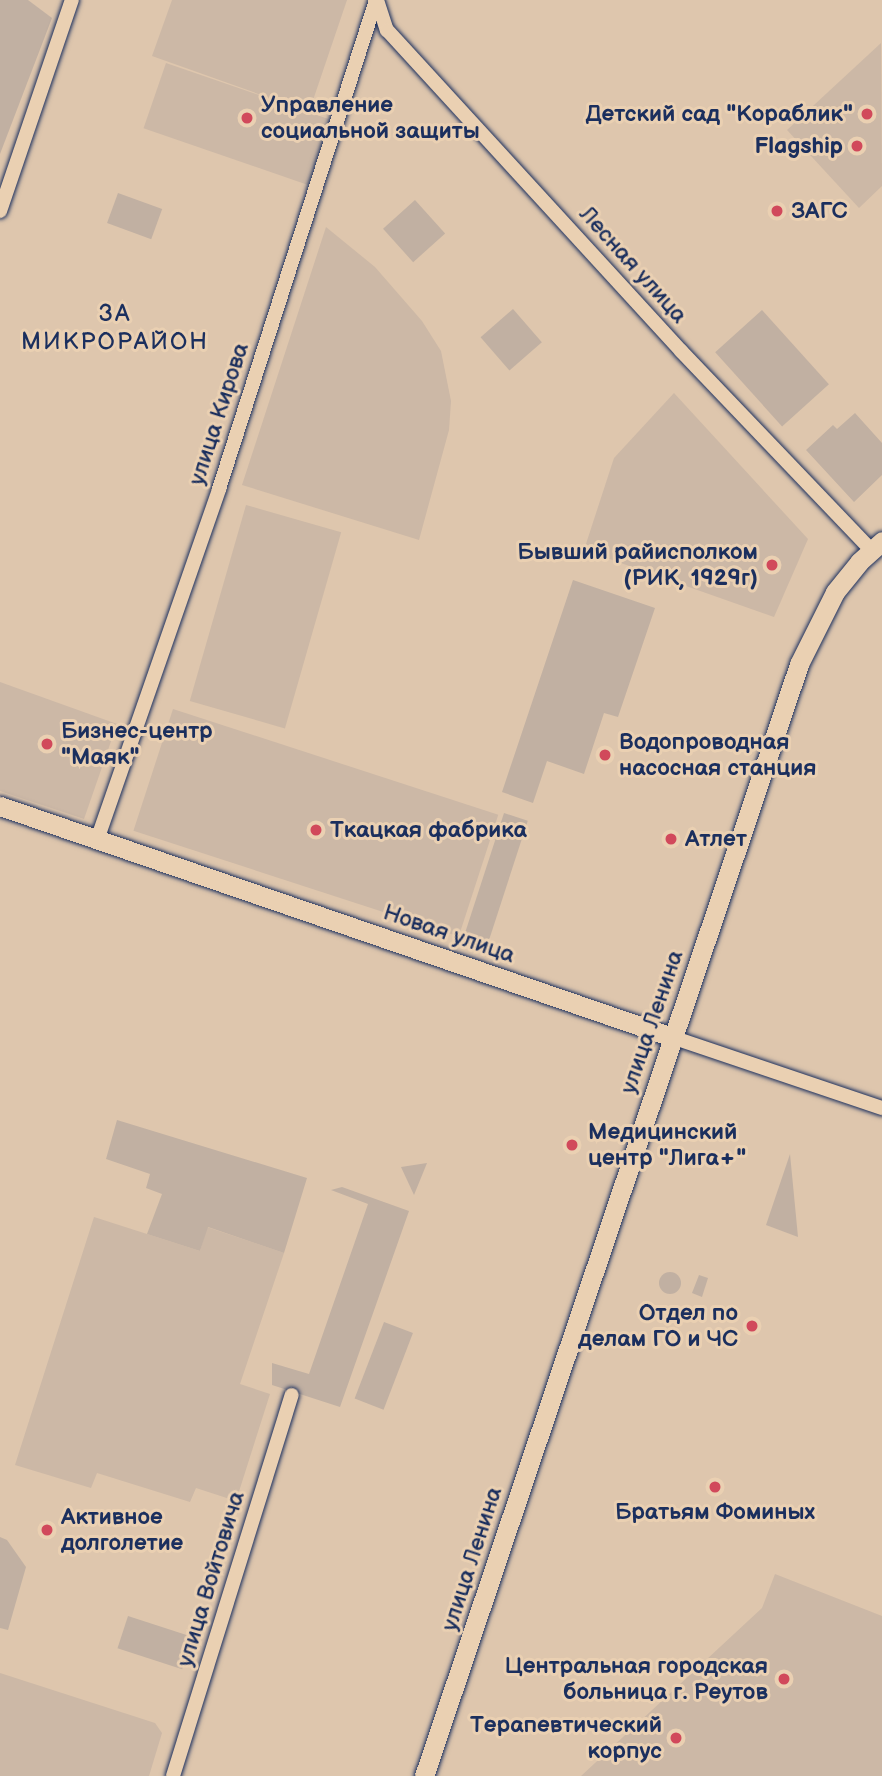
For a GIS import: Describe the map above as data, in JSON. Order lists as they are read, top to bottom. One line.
{"streets":{"street":["Лесная улица","улица Кирова","Новая улица","улица Ленина","улица Войтовича"]},"crossings":[["Лесная улица","улица Кирова"],["Лесная улица","улица Ленина"],["улица Кирова","Новая улица"],["Новая улица","улица Ленина"]],"districts":["3А МИКРОРАЙОН"],"places":["Детский сад \"Кораблик\"","Управление социальной защиты","Flagship","ЗАГС","Бывший райисполком (РИК, 1929г)","Бизнес-центр \"Маяк\"","Водопроводная насосная станция","Ткацкая фабрика","Атлет","Медицинский центр \"Лига+\"","Отдел по делам ГО и ЧС","Братьям Фоминых","Активное долголетие","Центральная городская больница г. Реутов","Терапевтический корпус"]}
